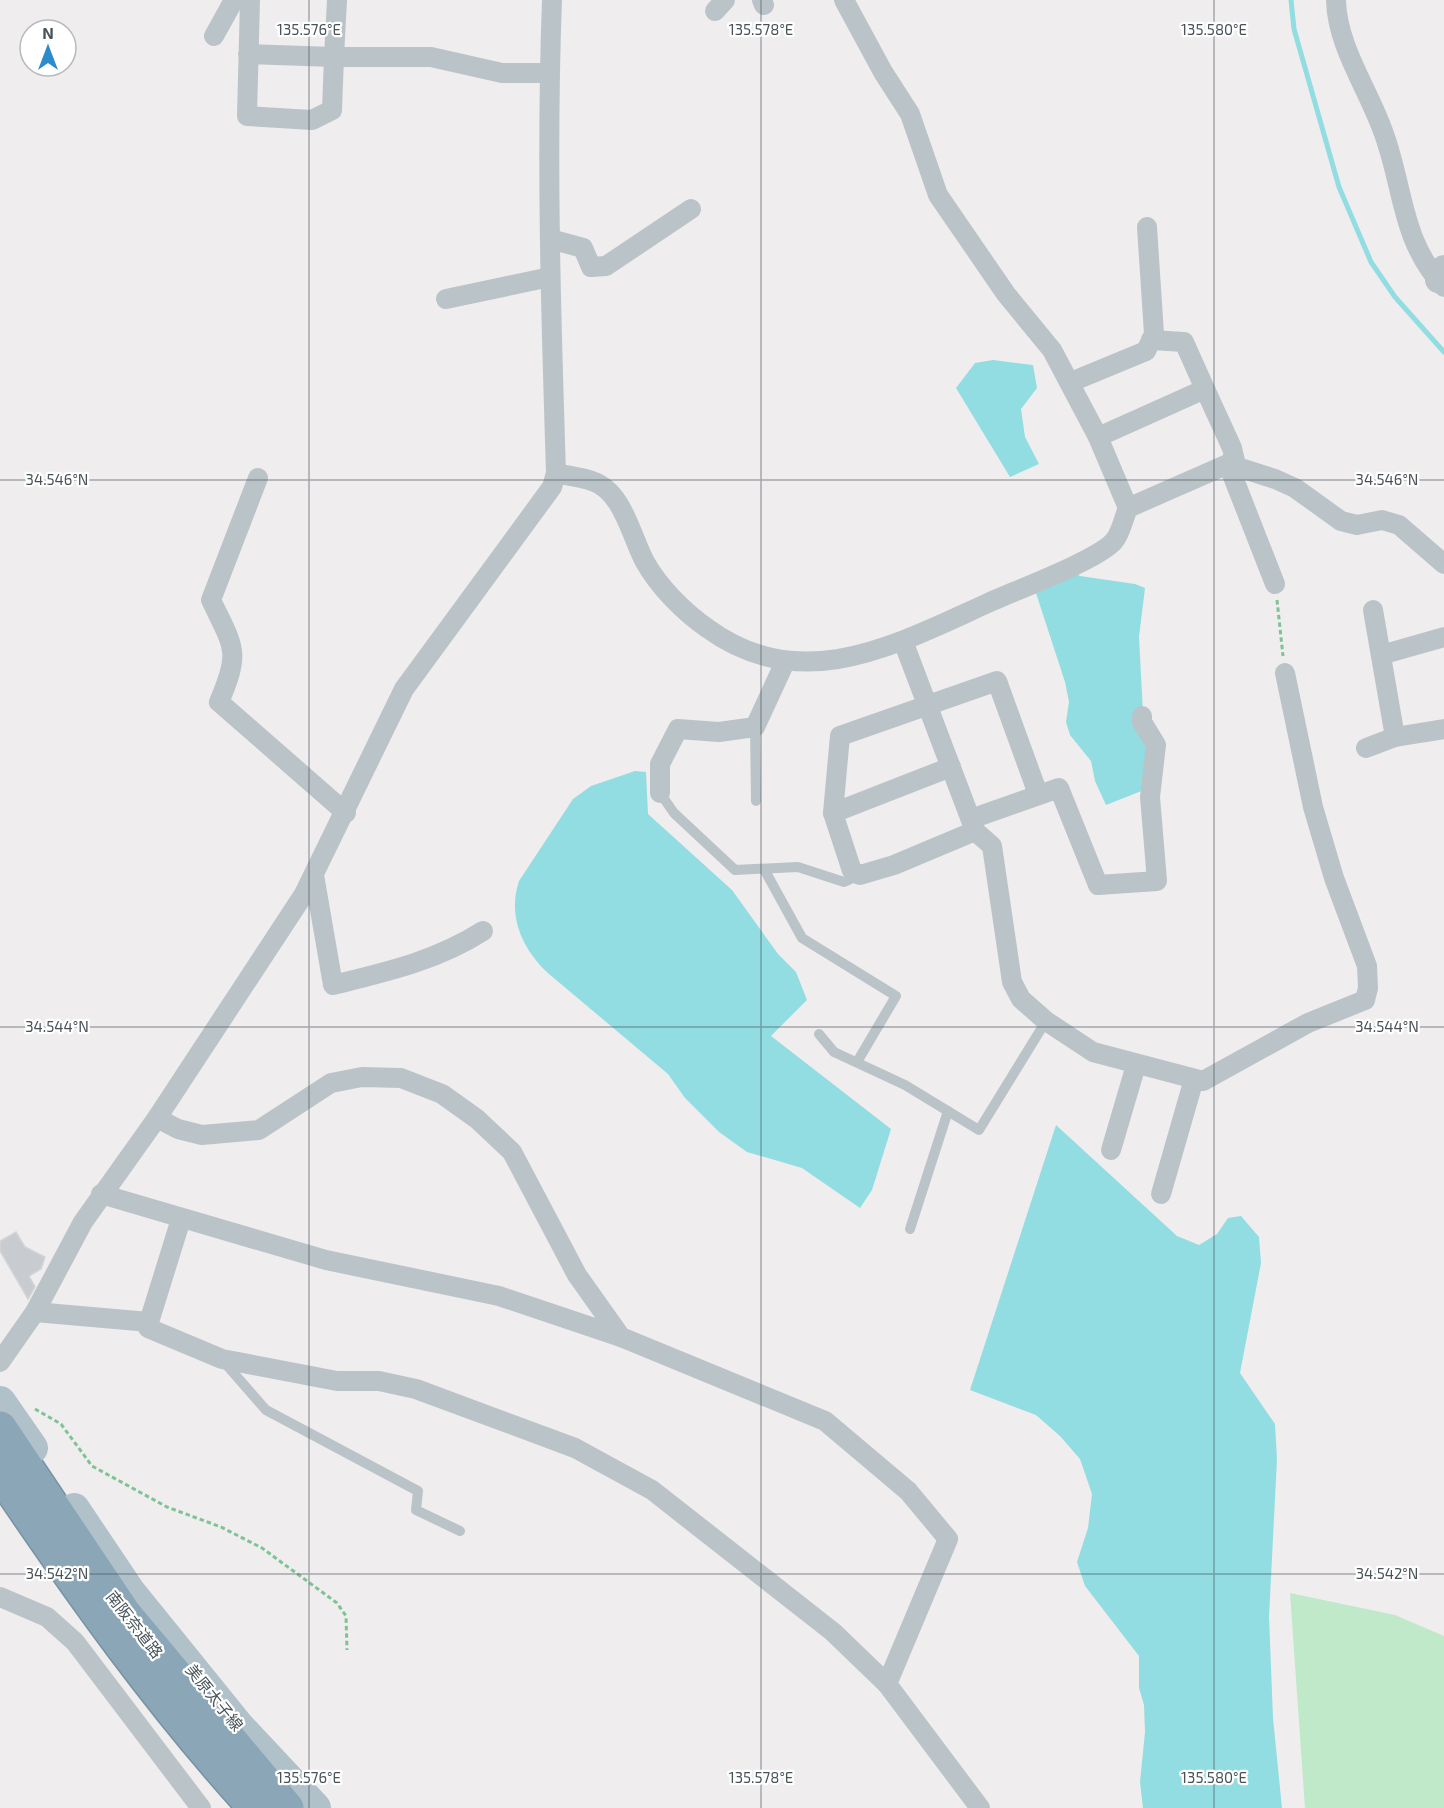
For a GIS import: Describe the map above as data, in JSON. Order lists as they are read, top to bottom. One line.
{"streets":{"highway":["南阪奈道路"],"main road":["美原太子線"]},"crossings":[["南阪奈道路","美原太子線"]],"north":"top","coordinates":["135.576°E","135.578°E","135.580°E","34.546°N","34.544°N","34.542°N"]}
